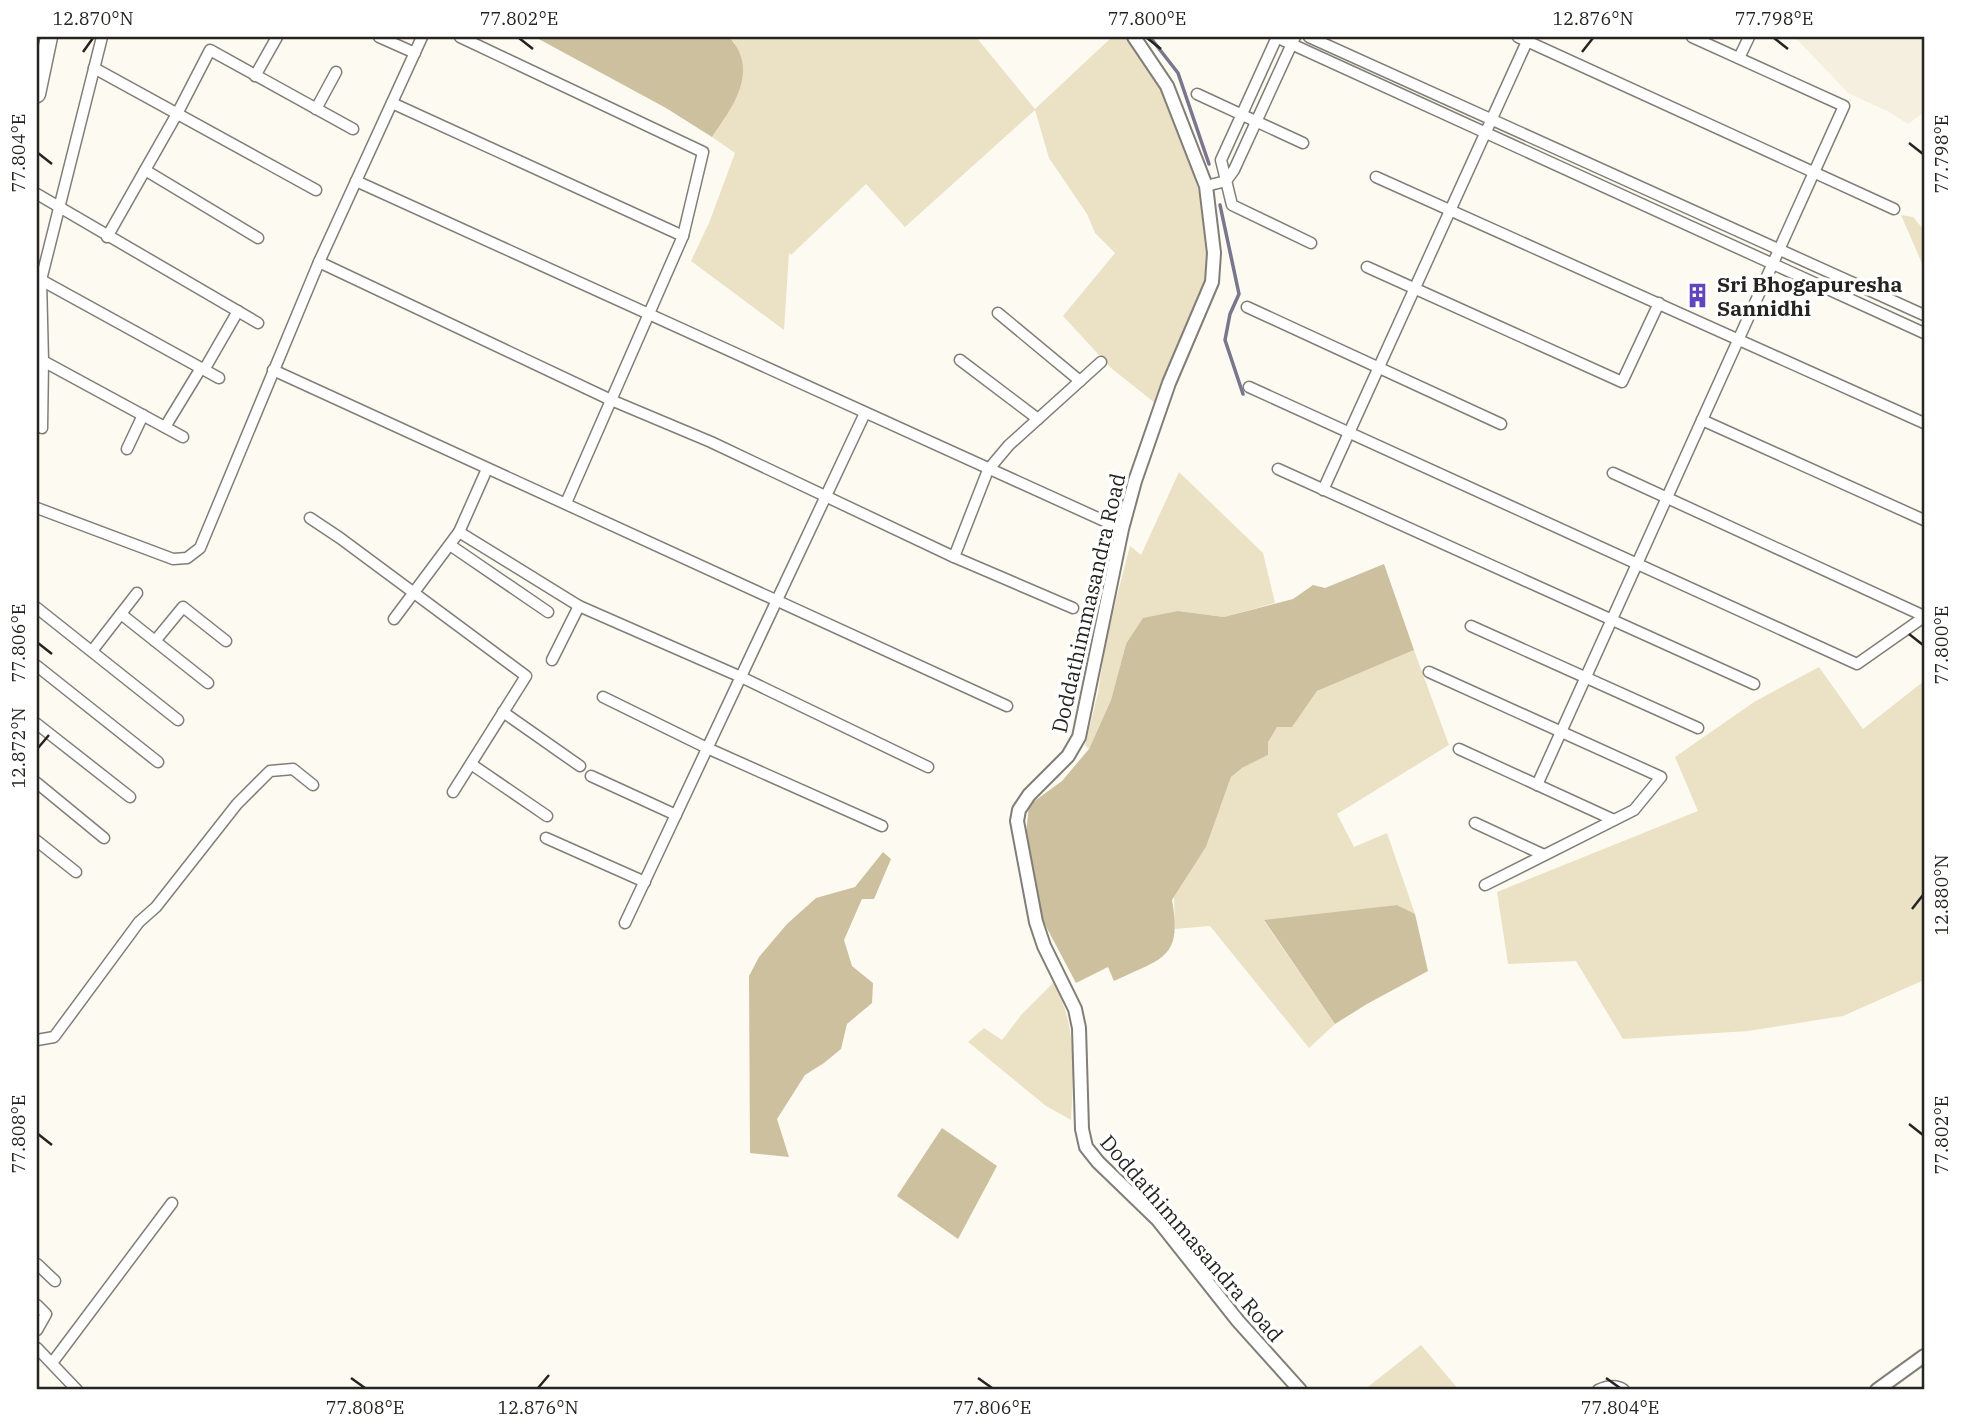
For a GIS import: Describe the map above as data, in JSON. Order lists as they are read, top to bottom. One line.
{"streets":{"street":["Doddathimmasandra Road"]},"places":{"building":["Sri Bhogapuresha Sannidhi"]},"coordinates":["12.870°N","77.802°E","77.800°E","12.876°N","77.798°E","77.804°E","77.806°E","12.872°N","12.880°N","77.808°E"]}
